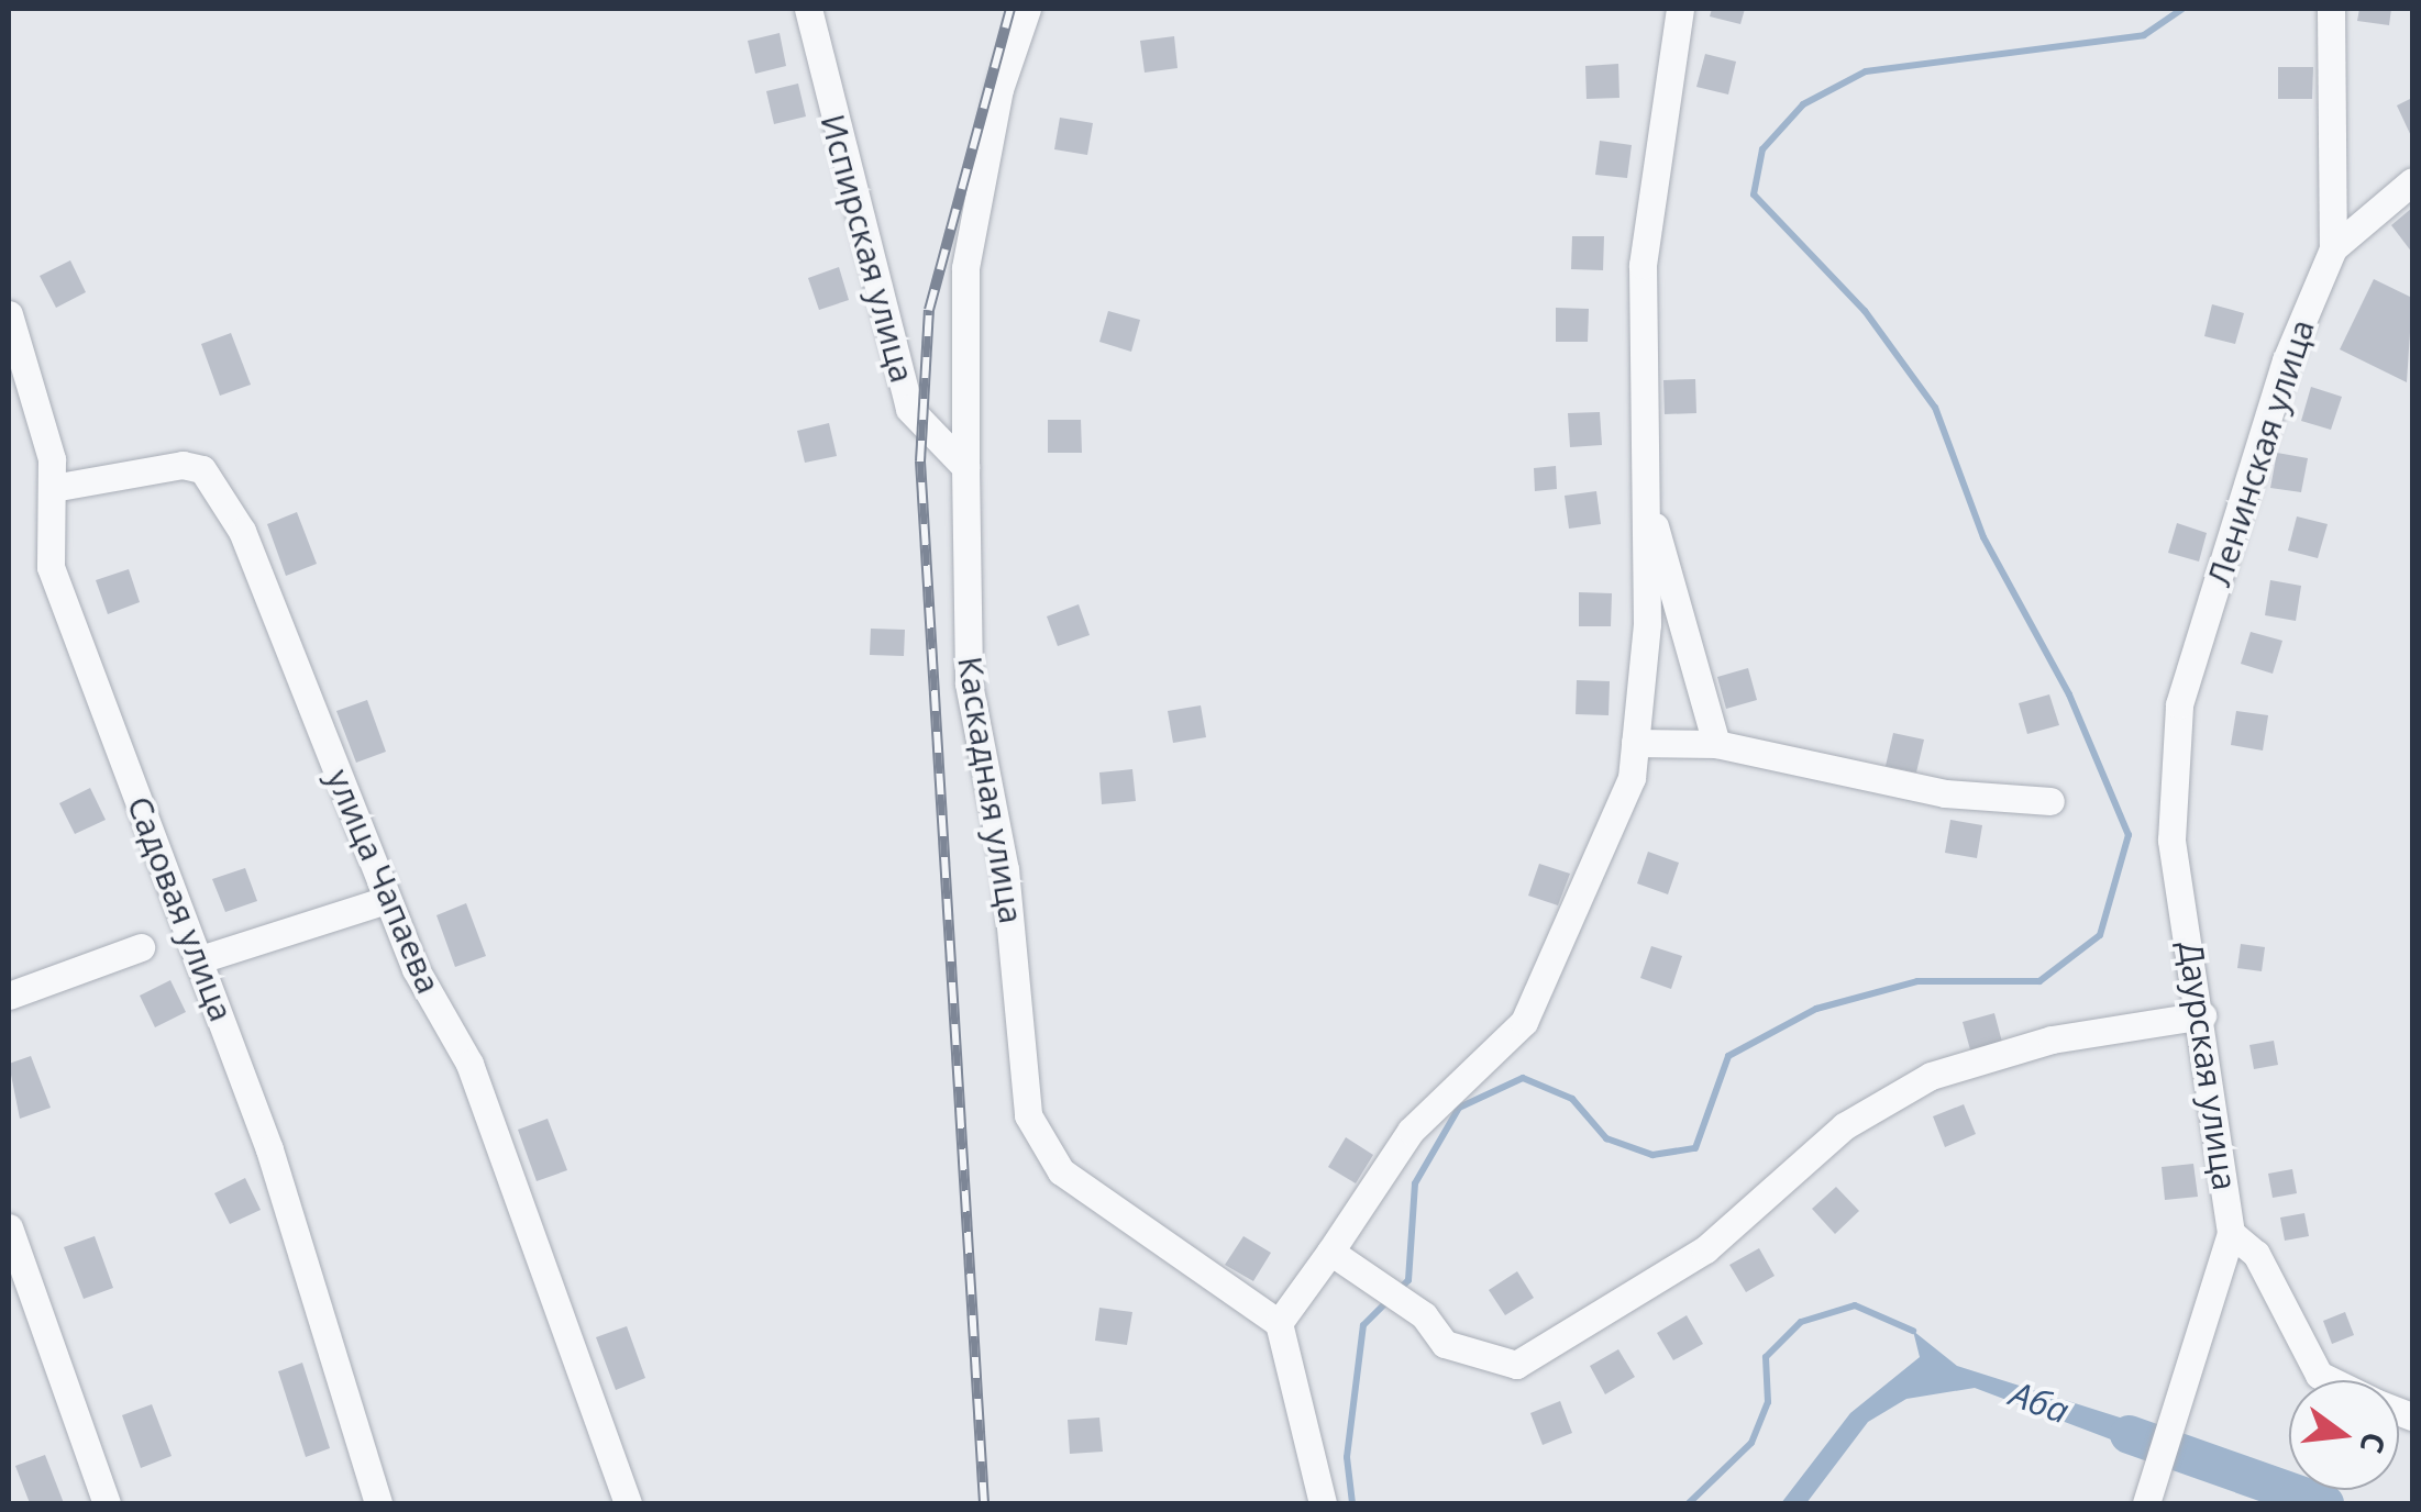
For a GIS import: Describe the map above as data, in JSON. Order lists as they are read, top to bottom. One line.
{"streets":{"street":["Испирская улица","Ленинская улица","Каскадная улица","улица Чапаева","Садовая улица","Даурская улица"]},"crossings":[["Испирская улица","Каскадная улица"],["Ленинская улица","Даурская улица"],["улица Чапаева","Садовая улица"]],"water":["Аба"],"north":"right"}
